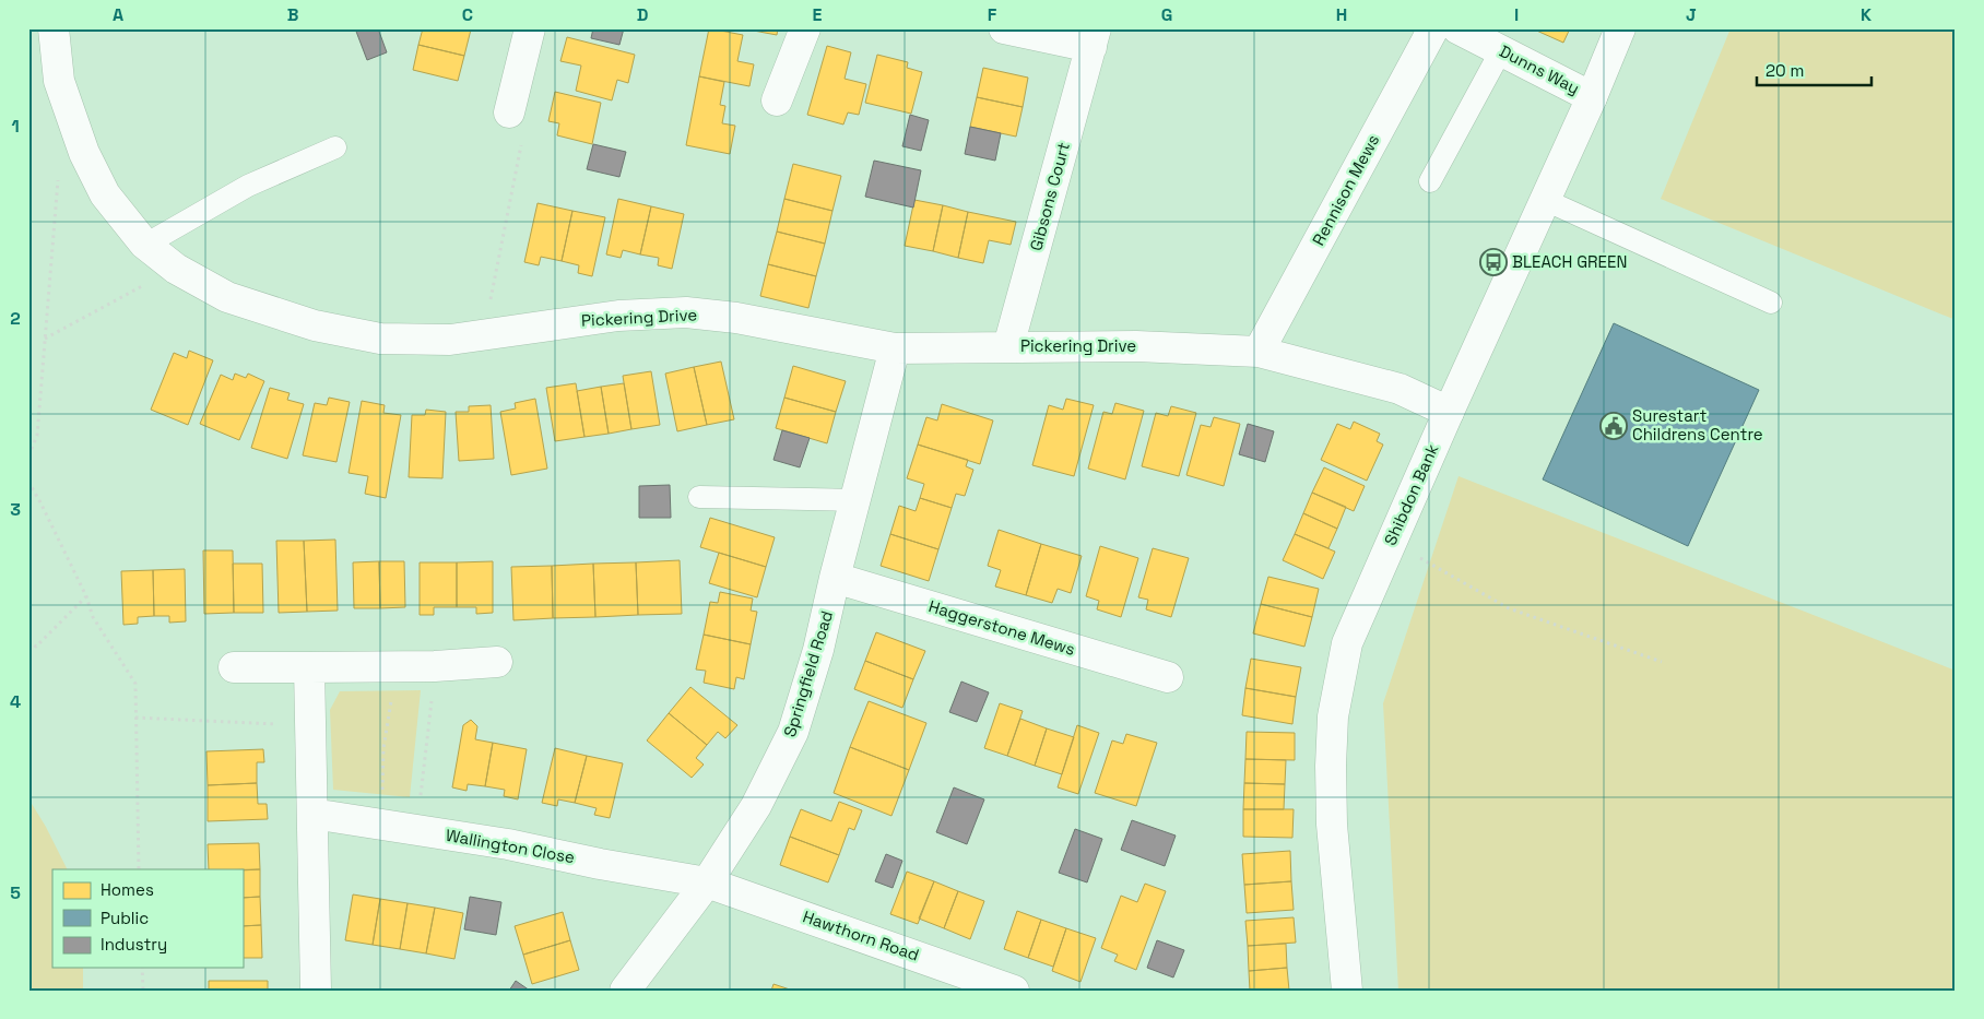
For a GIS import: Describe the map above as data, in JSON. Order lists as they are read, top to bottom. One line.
{"streets":{"street":["Dunns Way","Rennison Mews","Gibsons Court","Pickering Drive","Shibdon Bank","Haggerstone Mews","Springfield Road","Wallington Close","Hawthorn Road"]},"crossings":[["Dunns Way","Shibdon Bank"],["Rennison Mews","Pickering Drive"],["Gibsons Court","Pickering Drive"],["Pickering Drive","Shibdon Bank"],["Pickering Drive","Springfield Road"],["Haggerstone Mews","Springfield Road"],["Springfield Road","Wallington Close"],["Springfield Road","Hawthorn Road"],["Wallington Close","Hawthorn Road"]],"places":{"bus stop":["BLEACH GREEN"],"public building":["Surestart Childrens Centre"]},"legend":["Homes","Public","Industry"],"scale_bar":"20 m","grid":{"columns":["A","B","C","D","E","F","G","H","I","J","K"],"rows":["1","2","3","4","5"]}}
